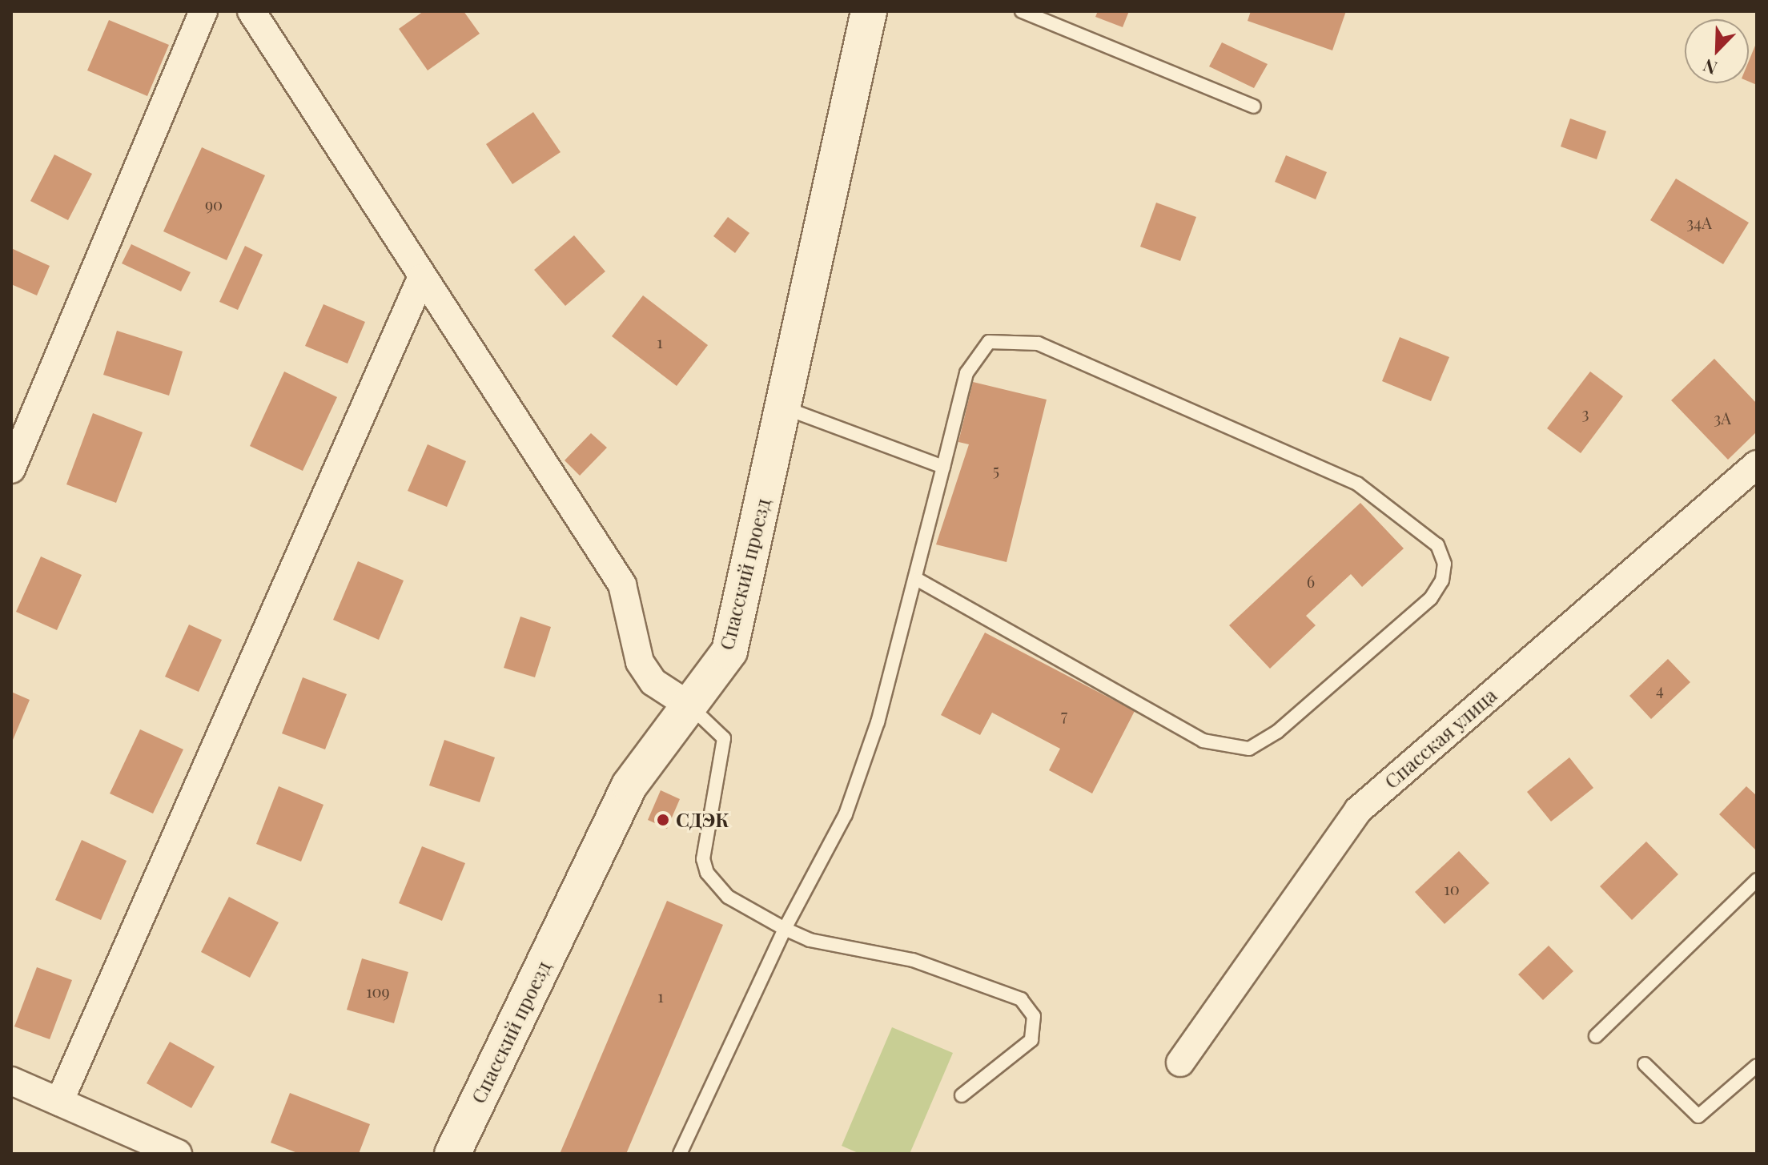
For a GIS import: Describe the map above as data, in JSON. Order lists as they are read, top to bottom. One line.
{"streets":{"street":["Спасский проезд","Спасская улица"]},"places":["СДЭК"],"house_numbers":["90","34А","1","3","3А","5","6","4","7","10","109","1"],"north":"bottom left"}
